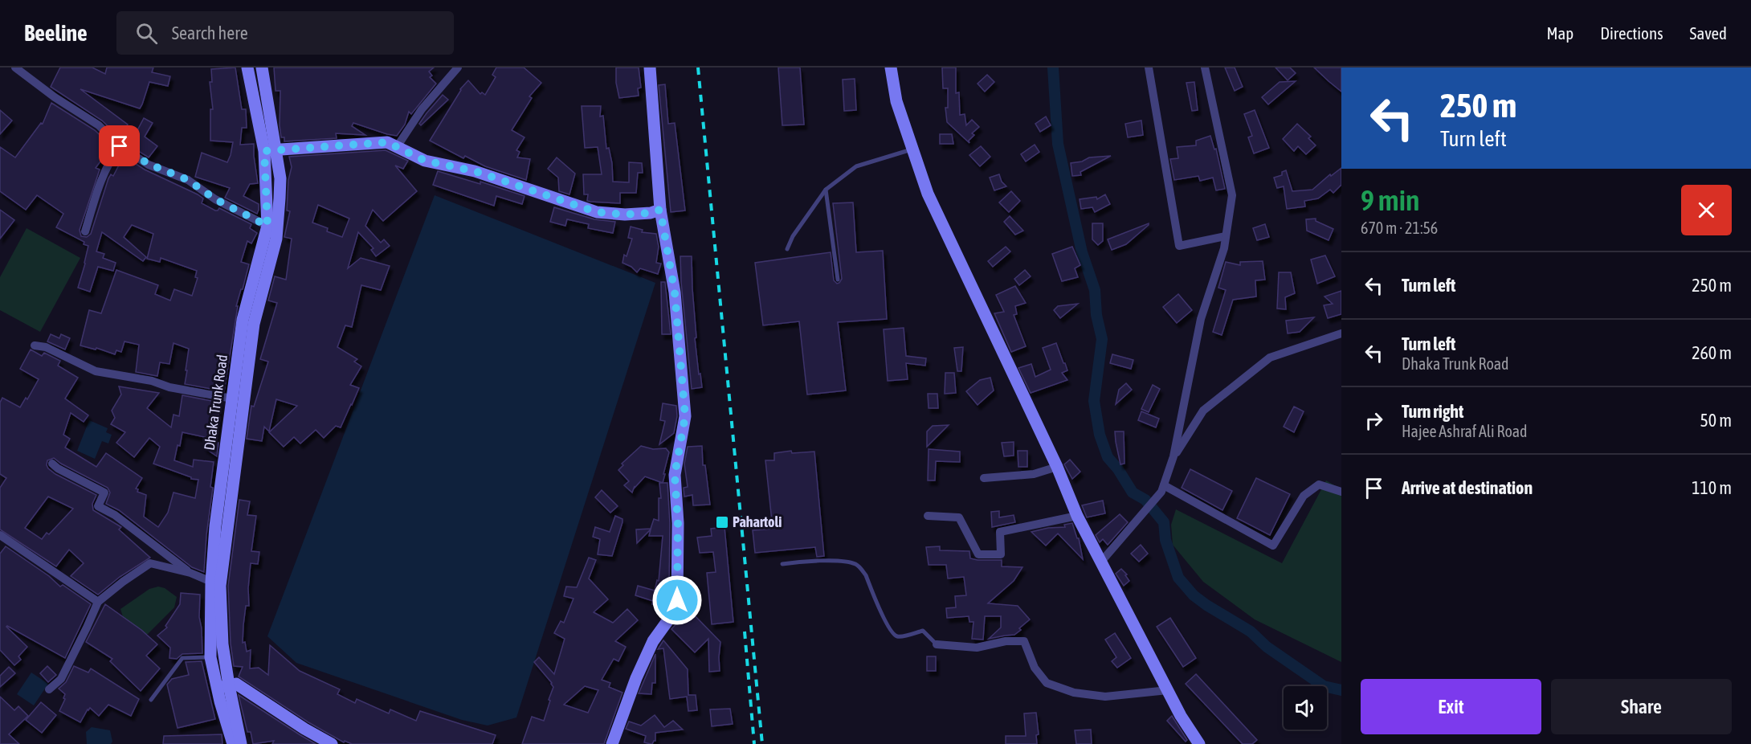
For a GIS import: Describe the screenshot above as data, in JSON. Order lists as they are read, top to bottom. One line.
{"streets":{"main road":["Dhaka Trunk Road"]},"places":{"transit":["Pahartoli"]},"page":{"header":"Beeline","search":"Search here","nav":["Map","Directions","Saved"],"turn":["250 m","Turn left"],"heading":["9 min","670 m · 21:56"],"list":[{"name":"Turn left","value":"250 m"},{"name":"Turn left","note":"Dhaka Trunk Road","value":"260 m"},{"name":"Turn right","note":"Hajee Ashraf Ali Road","value":"50 m"},{"name":"Arrive at destination","value":"110 m"}],"buttons":["Exit","Share"]}}
